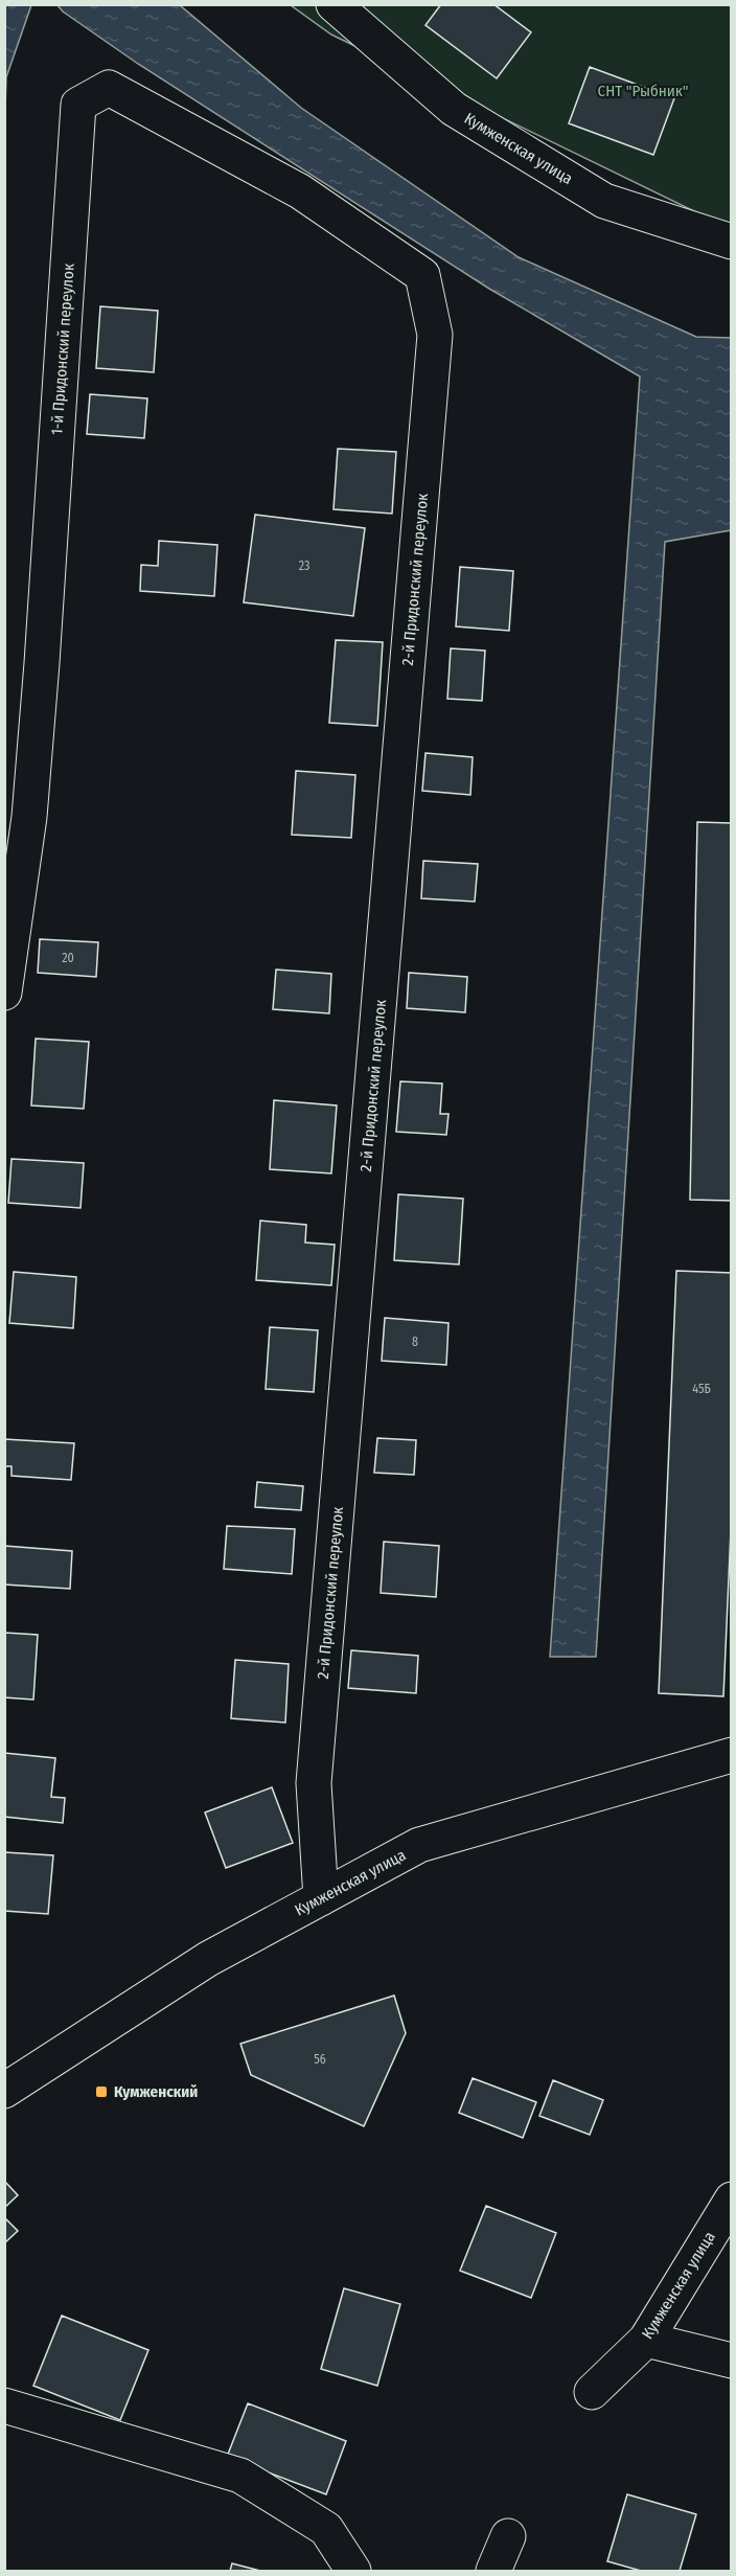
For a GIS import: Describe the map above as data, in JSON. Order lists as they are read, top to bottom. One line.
{"streets":{"street":["Кумженская улица","1-й Придонский переулок","2-й Придонский переулок"]},"crossings":[["Кумженская улица","2-й Придонский переулок"],["1-й Придонский переулок","2-й Придонский переулок"]],"parks":["СНТ \"Рыбник\""],"places":{"transit":["Кумженский"]},"house_numbers":["23","20","8","45Б","56"]}
